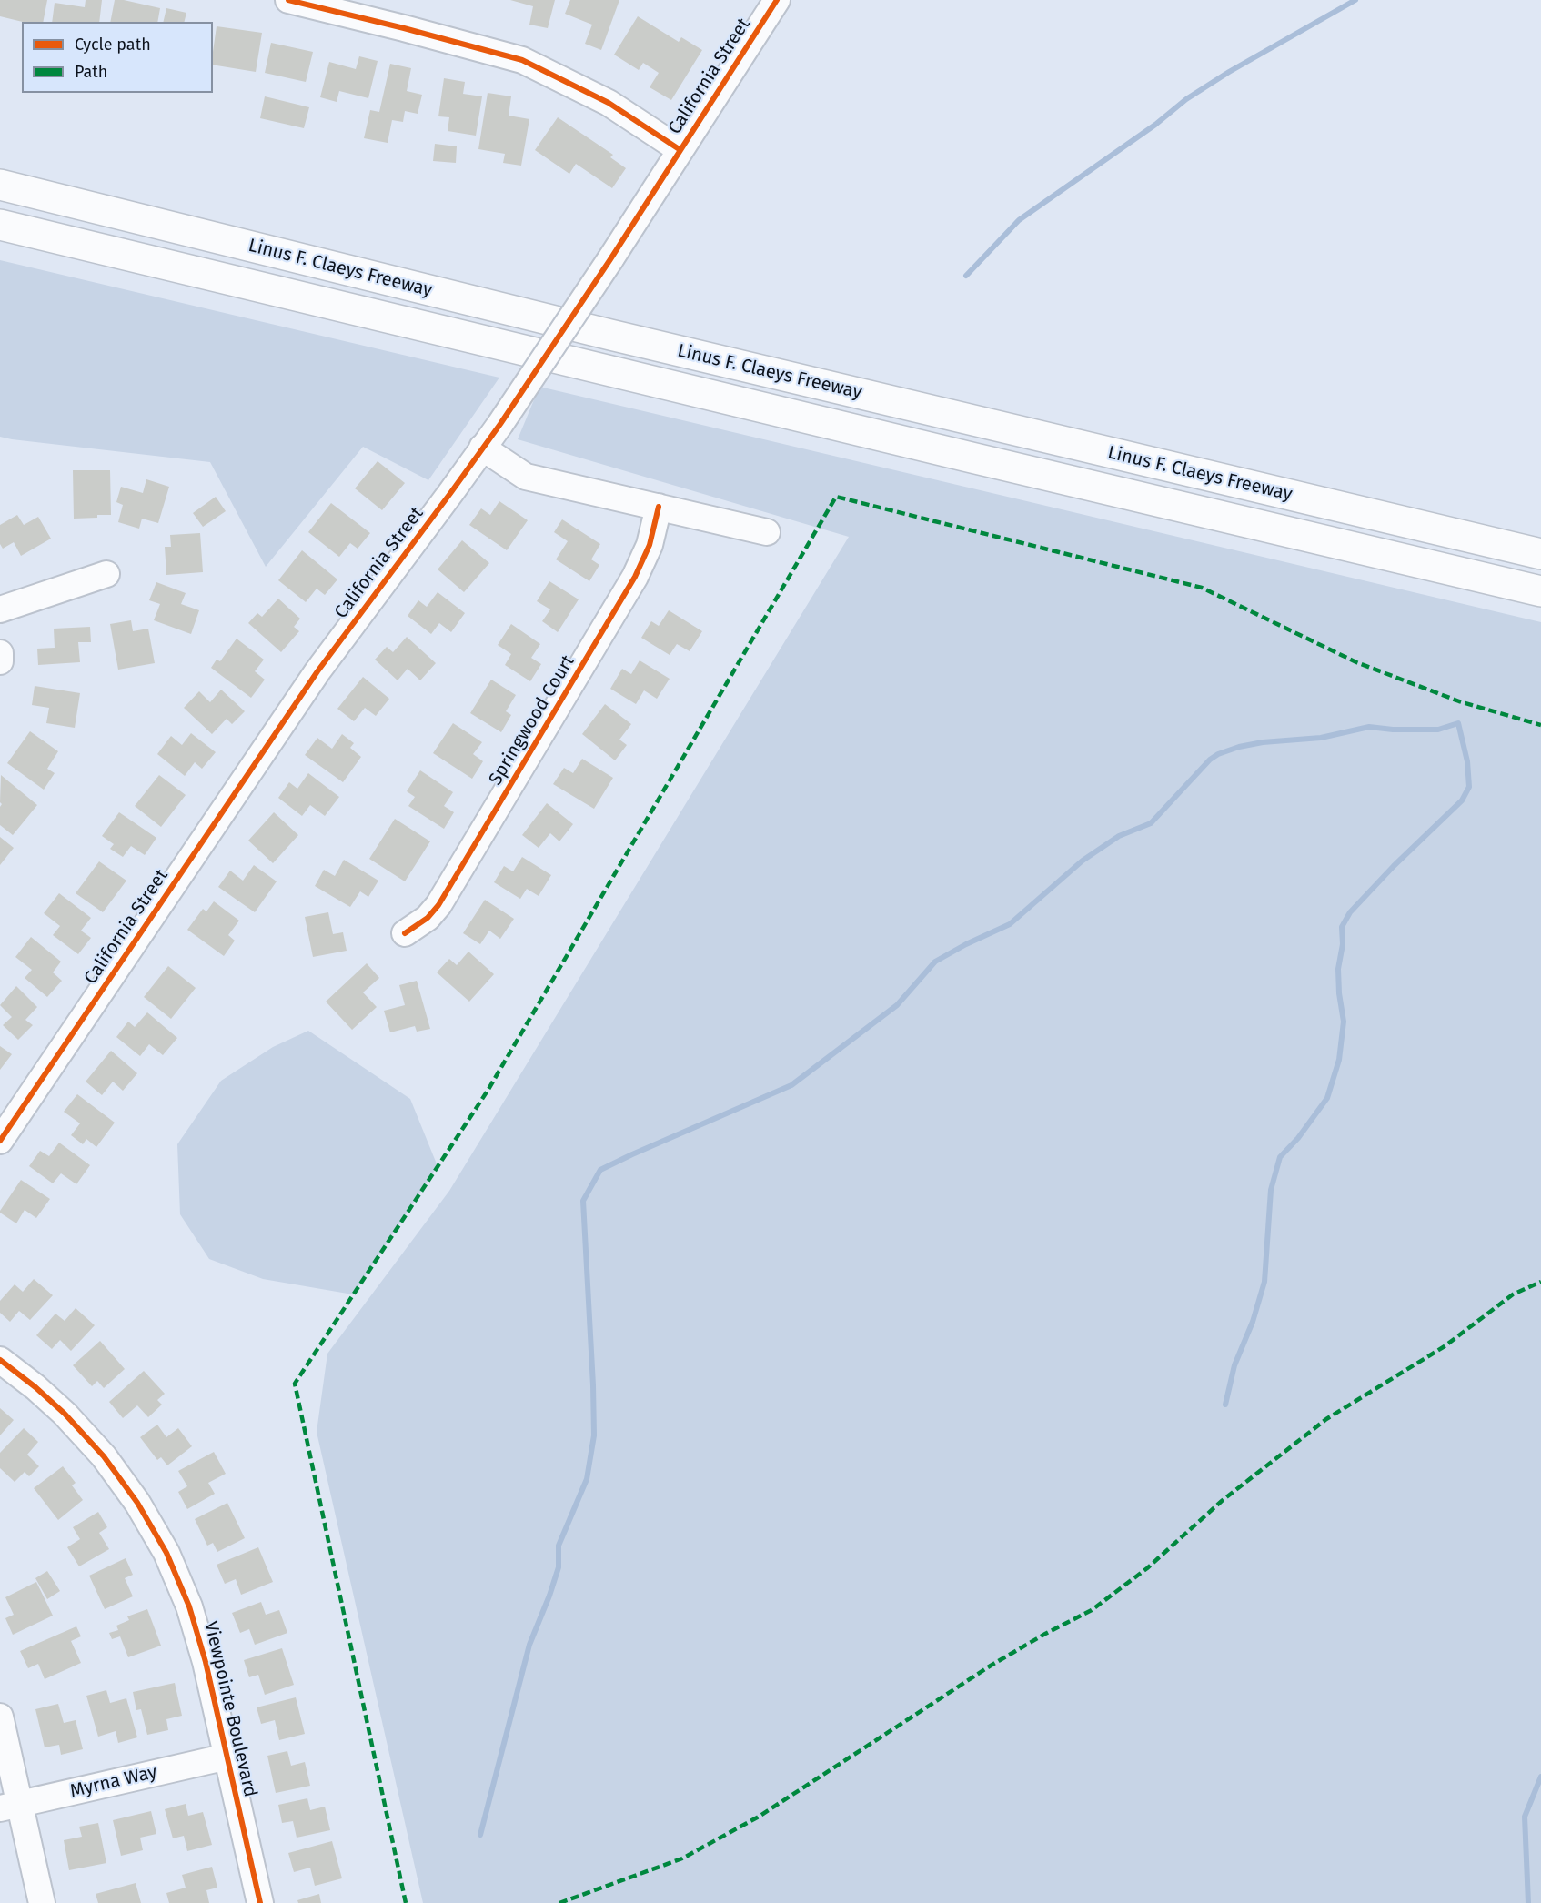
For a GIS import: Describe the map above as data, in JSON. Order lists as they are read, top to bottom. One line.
{"streets":{"highway":["Linus F. Claeys Freeway"],"street":["California Street","Springwood Court","Viewpointe Boulevard","Myrna Way"]},"crossings":[["Viewpointe Boulevard","Myrna Way"]],"legend":["Cycle path","Path"]}
